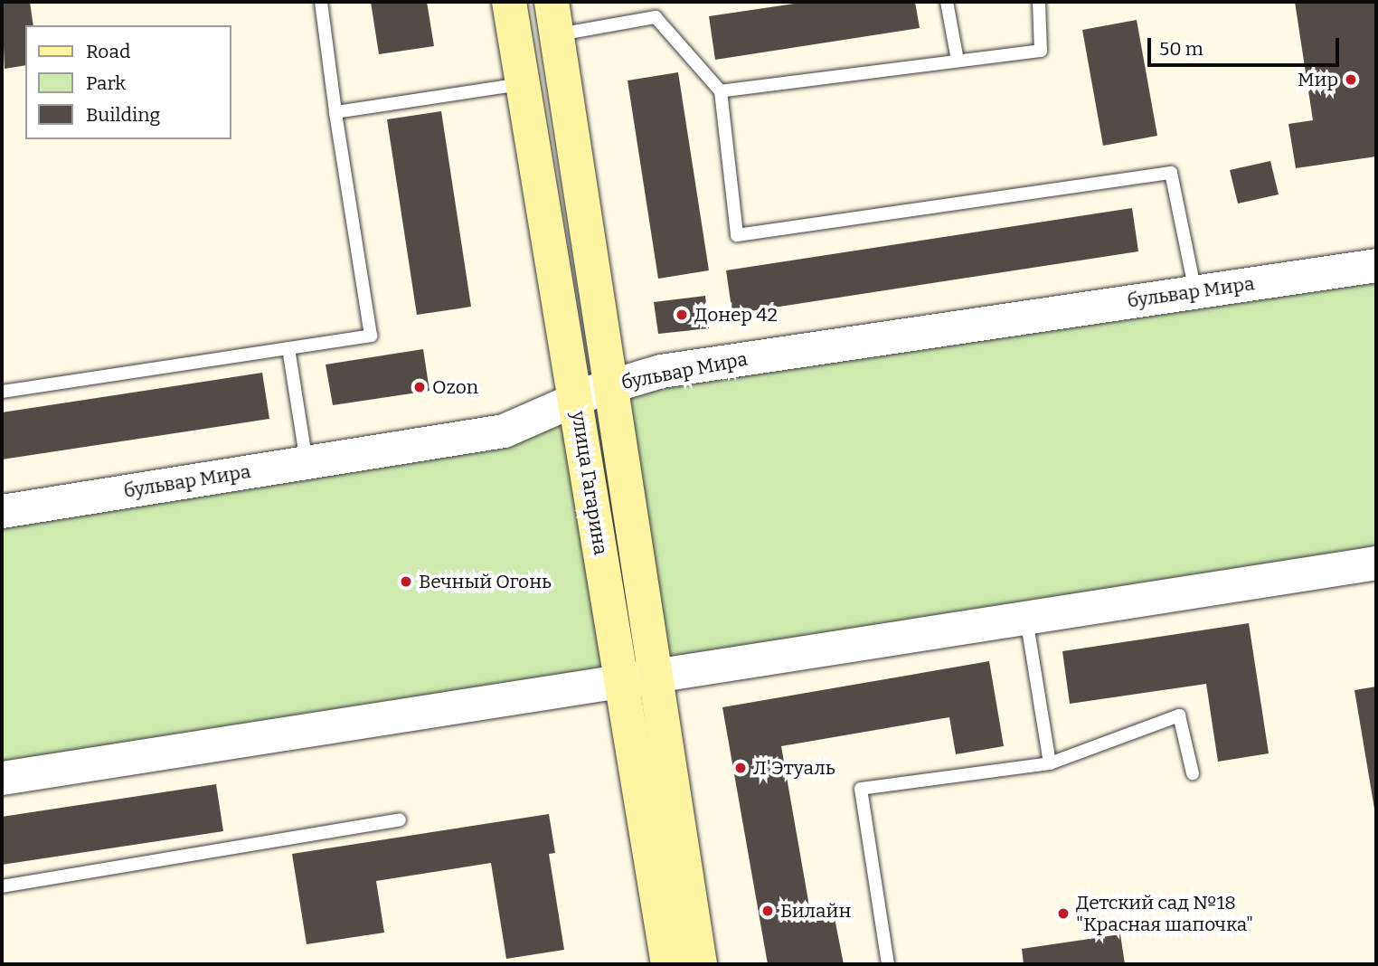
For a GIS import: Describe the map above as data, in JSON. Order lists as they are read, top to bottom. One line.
{"streets":{"main road":["улица Гагарина"],"street":["бульвар Мира"]},"crossings":[["бульвар Мира","улица Гагарина"]],"places":["Мир","Донер 42","Ozon","Вечный Огонь","Л'Этуаль","Билайн","Детский сад №18 \"Красная шапочка\""],"legend":["Road","Park","Building"],"scale_bar":"50 m"}
